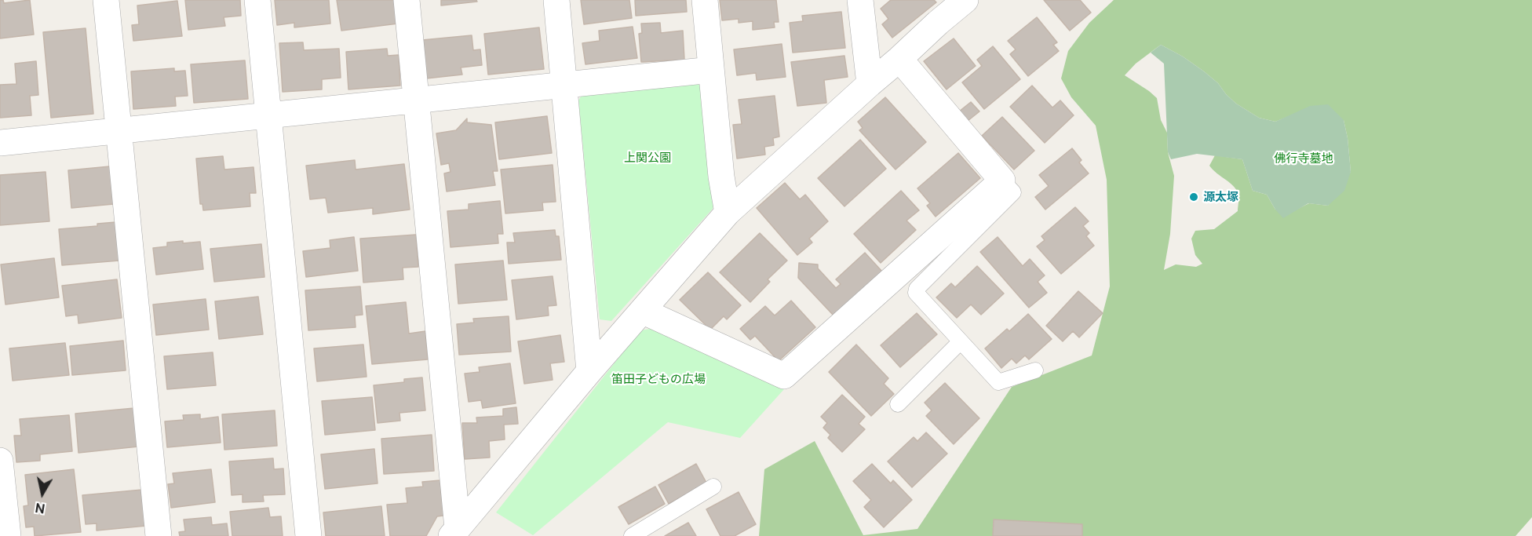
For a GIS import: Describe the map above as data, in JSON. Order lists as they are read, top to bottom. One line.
{"parks":["上関公園","佛行寺墓地","笛田子どもの広場"],"places":["源太塚"],"north":"bottom"}
